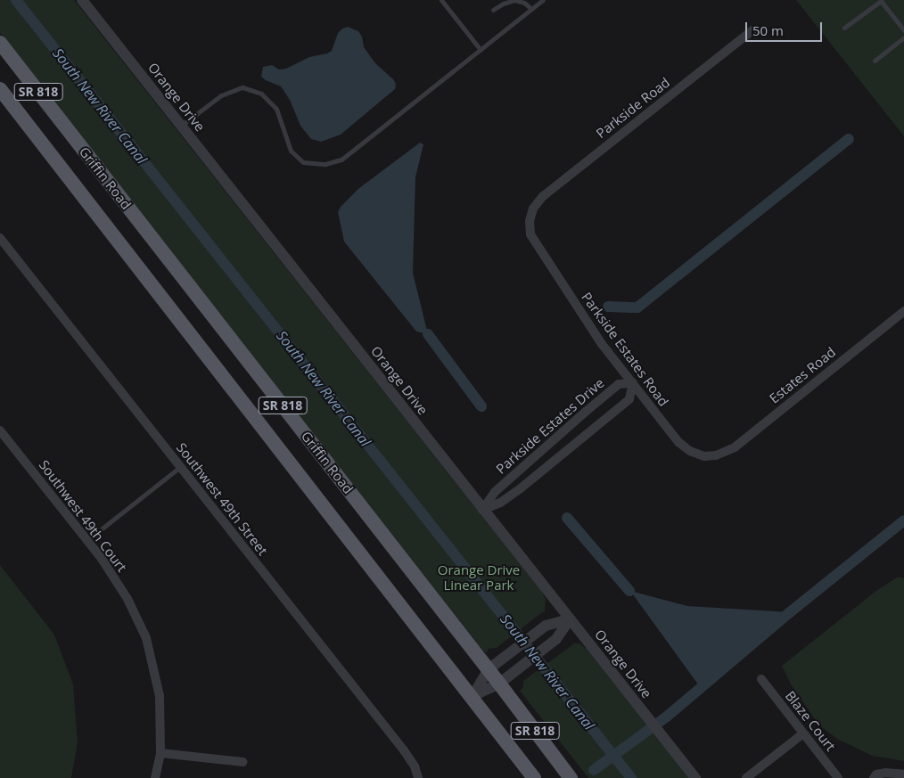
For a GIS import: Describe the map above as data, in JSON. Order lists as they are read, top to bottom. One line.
{"streets":{"main road":["SR 818","Griffin Road"],"street":["Orange Drive","Parkside Road","Parkside Estates Road","Estates Road","Parkside Estates Drive","Southwest 49th Street","Southwest 49th Court","Blaze Court"]},"crossings":[["Orange Drive","Parkside Estates Drive"],["Parkside Road","Parkside Estates Road"],["Parkside Estates Road","Estates Road"],["Parkside Estates Road","Parkside Estates Drive"]],"water":["South New River Canal"],"parks":["Orange Drive Linear Park"],"scale_bar":"50 m"}
